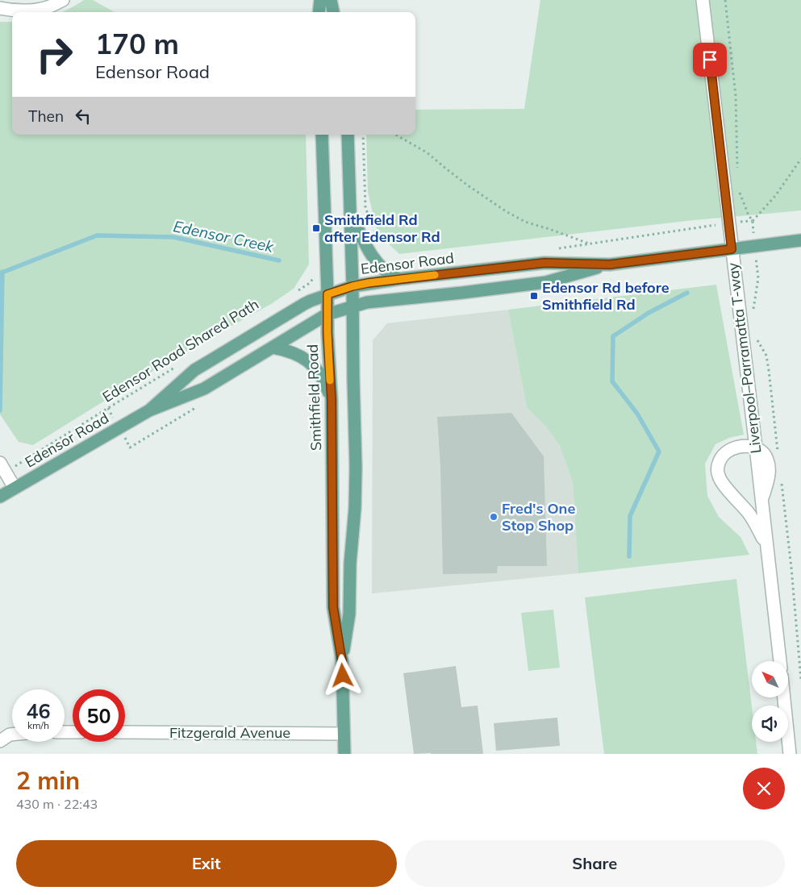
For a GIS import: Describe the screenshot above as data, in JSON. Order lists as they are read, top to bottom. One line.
{"streets":{"main road":["Edensor Road","Smithfield Road"],"street":["Liverpool–Parramatta T-way","Fitzgerald Avenue"],"path":["Edensor Road Shared Path"]},"crossings":[["Edensor Road","Liverpool–Parramatta T-way"],["Edensor Road","Smithfield Road"],["Smithfield Road","Fitzgerald Avenue"]],"water":["Edensor Creek"],"places":{"transit":["Smithfield Rd after Edensor Rd","Edensor Rd before Smithfield Rd"],"other":["Fred's One Stop Shop"]},"north":"top left","page":{"turn":["170 m","Edensor Road"],"then":"Then","speed":"46 km/h","limit":"50","heading":["2 min","430 m · 22:43"],"buttons":["Exit","Share"]}}
